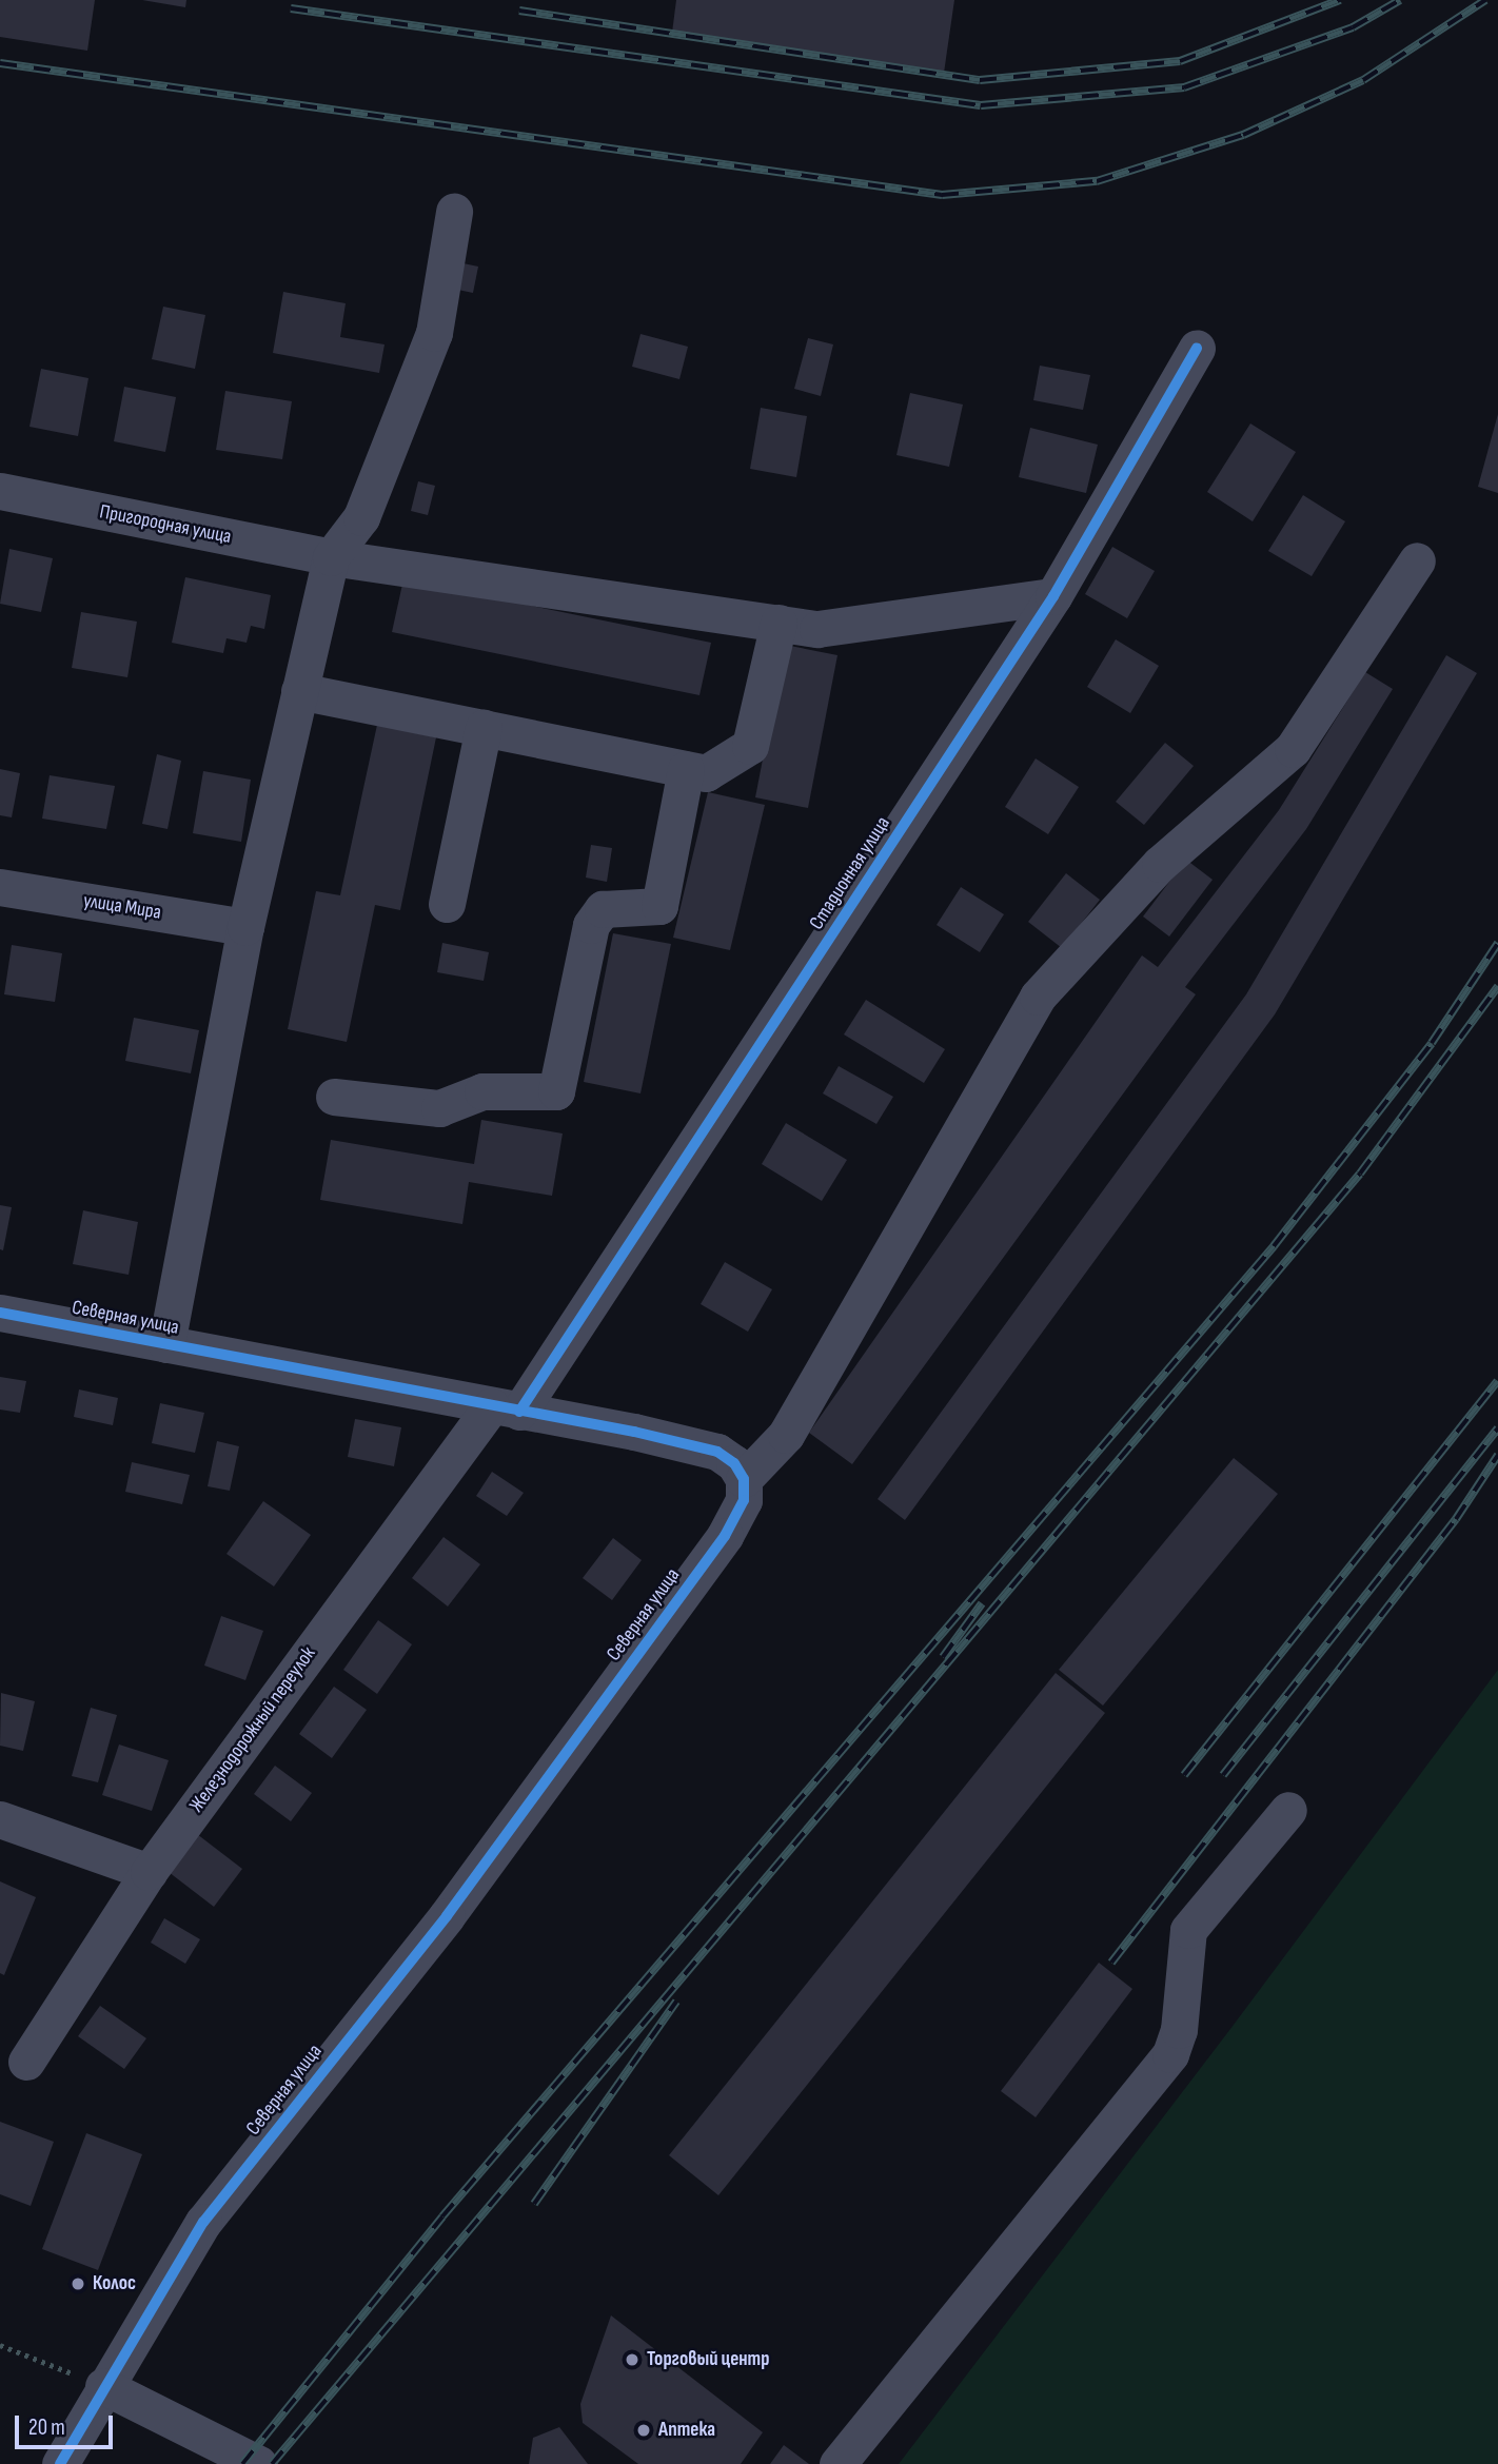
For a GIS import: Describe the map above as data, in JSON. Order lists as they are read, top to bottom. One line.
{"streets":{"street":["Пригородная улица","Стадионная улица","улица Мира","Северная улица","Железнодорожный переулок"]},"crossings":[["Стадионная улица","Северная улица"],["Стадионная улица","Железнодорожный переулок"],["Северная улица","Железнодорожный переулок"]],"places":["Колос","Торговый центр","Аптека"],"scale_bar":"20 m"}
